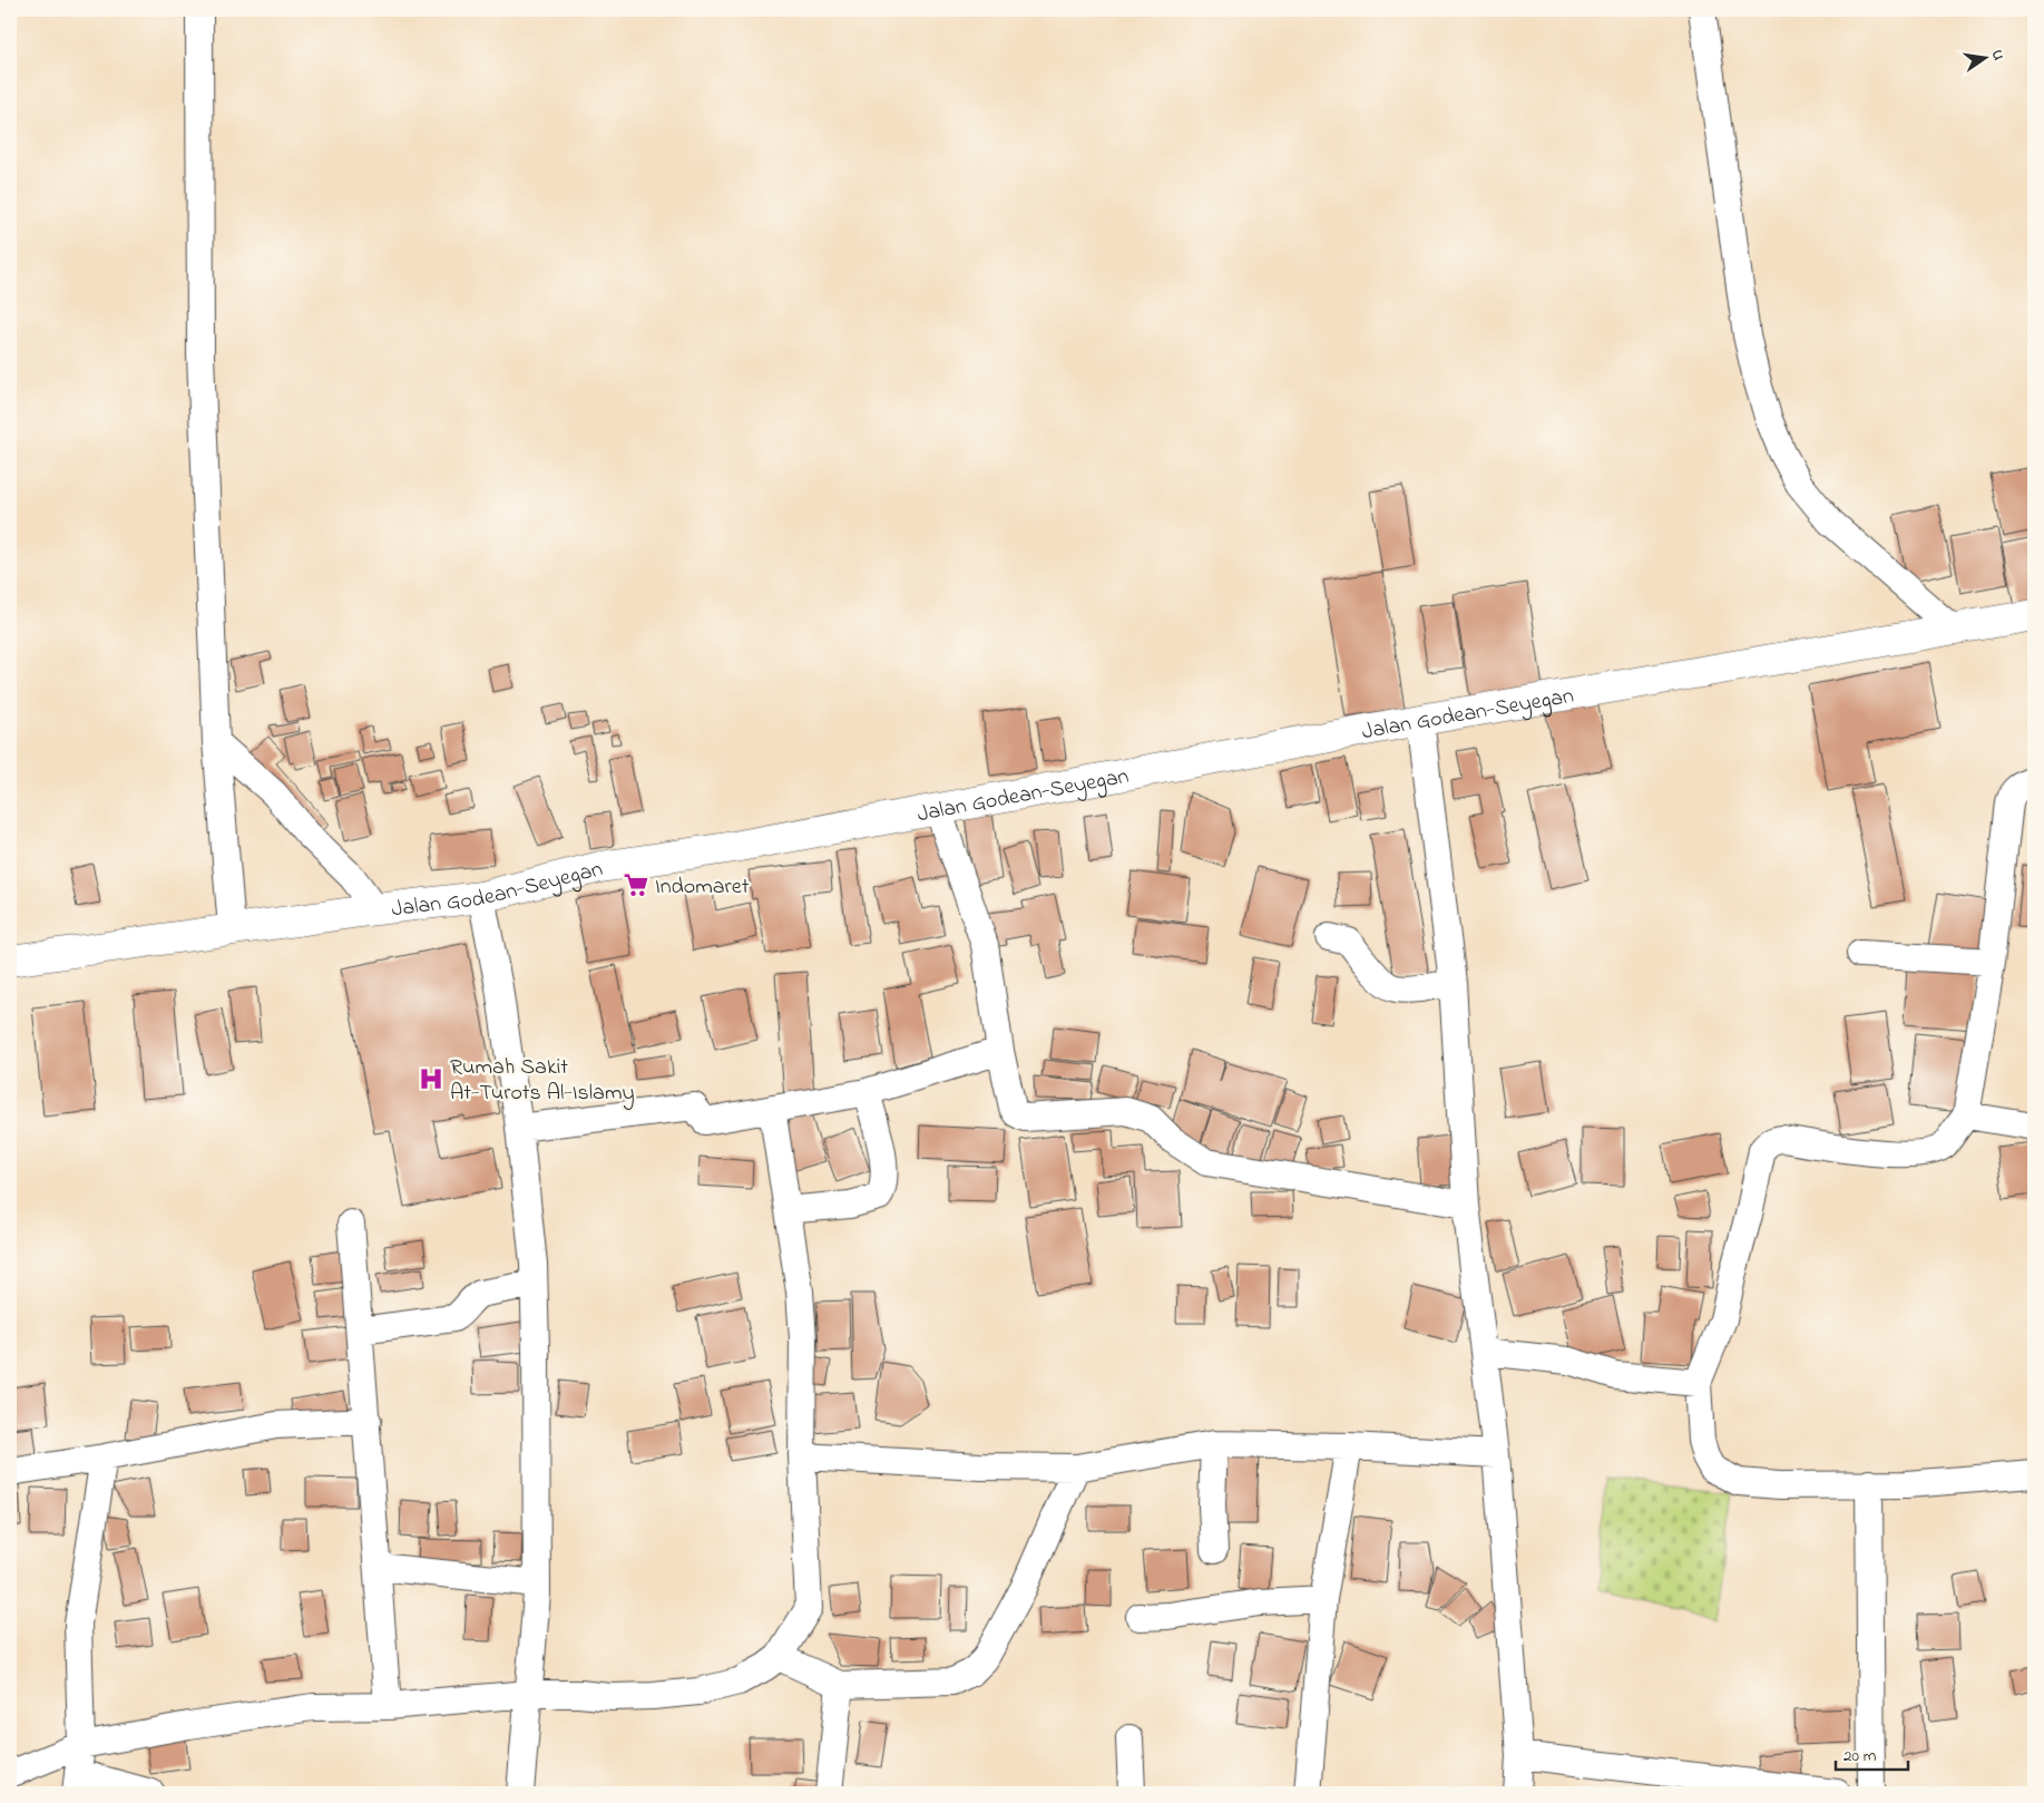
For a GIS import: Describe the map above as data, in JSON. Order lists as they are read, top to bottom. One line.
{"streets":{"main road":["Jalan Godean-Seyegan"]},"places":{"supermarket":["Indomaret"],"hospital":["Rumah Sakit At-Turots Al-Islamy"]},"scale_bar":"20 m","north":"right"}
